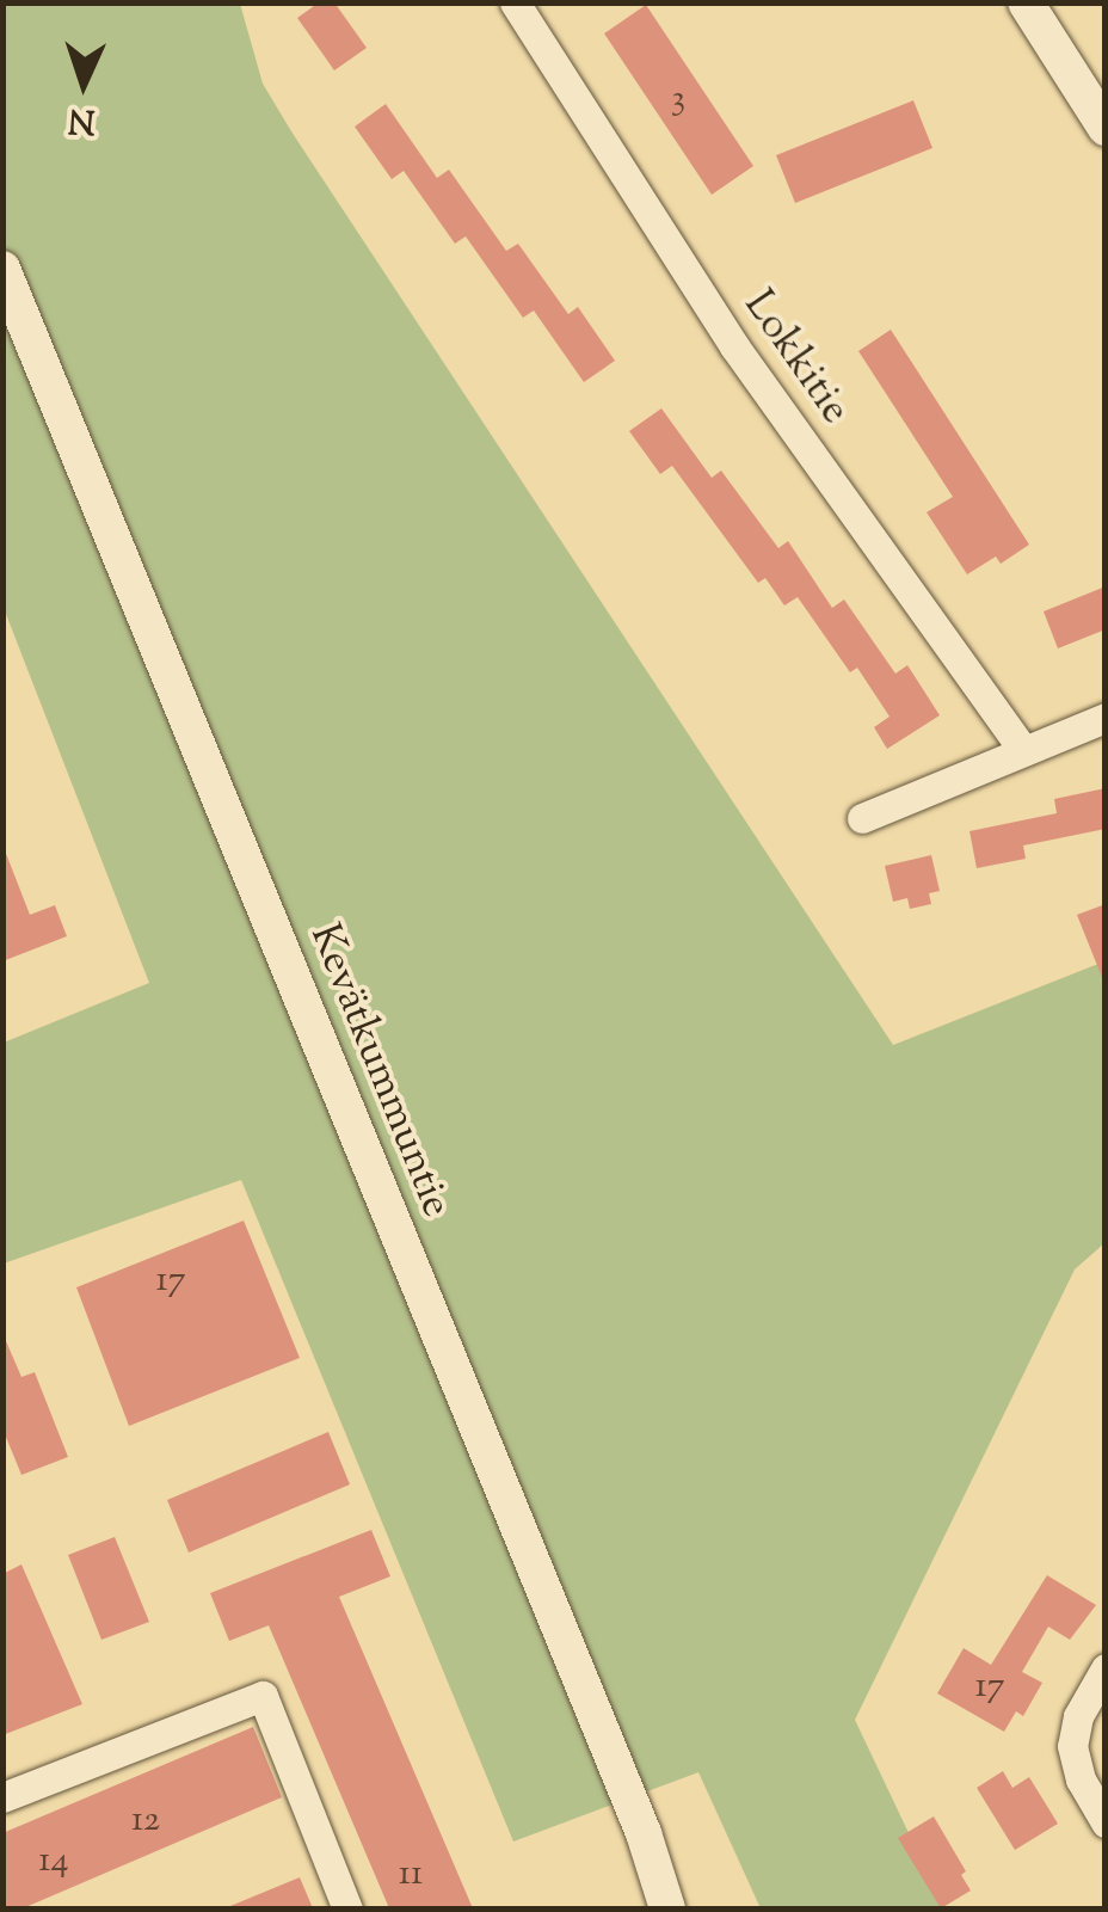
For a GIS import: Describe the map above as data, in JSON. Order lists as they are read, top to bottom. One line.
{"streets":{"street":["Lokkitie","Kevätkummuntie"]},"house_numbers":["3","17","17","12","14","11"],"north":"bottom"}
